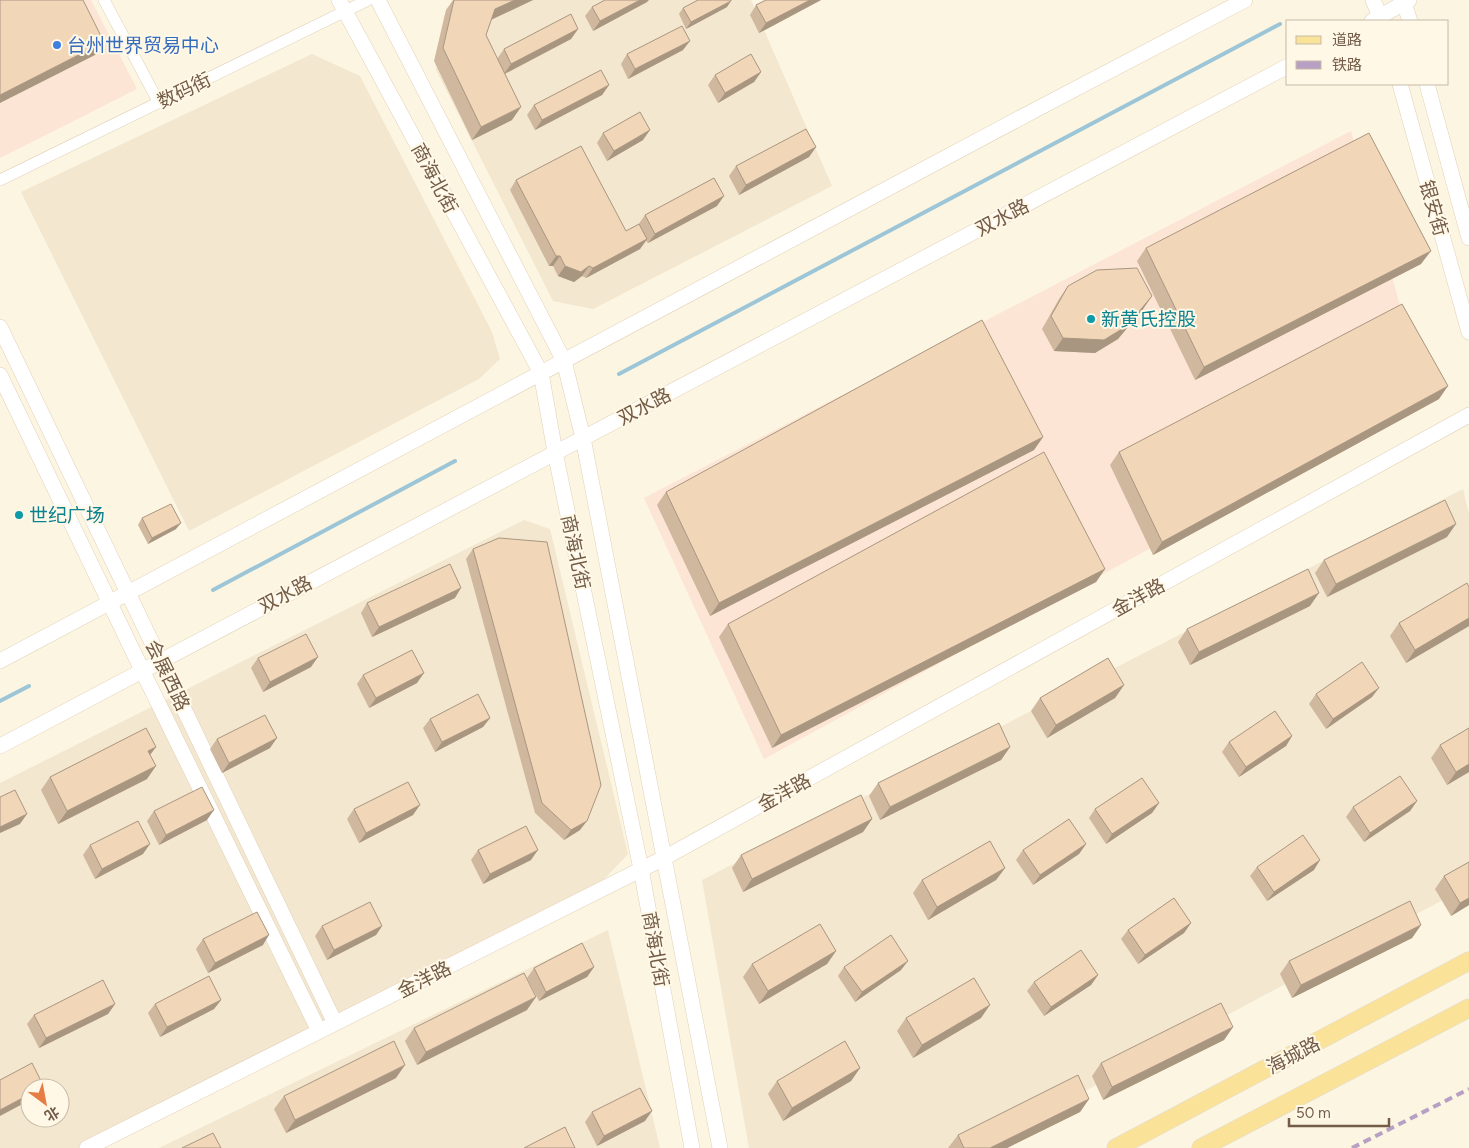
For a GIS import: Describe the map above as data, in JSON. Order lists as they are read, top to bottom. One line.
{"streets":{"main road":["商海北街","银安街","双水路","金洋路","会展西路","海城路"],"street":["数码街"]},"crossings":[["数码街","商海北街"],["商海北街","双水路"],["商海北街","金洋路"],["双水路","会展西路"],["金洋路","会展西路"]],"places":["台州世界贸易中心","新黄氏控股","世纪广场"],"legend":["道路","铁路"],"scale_bar":"50 m","north":"bottom right"}
